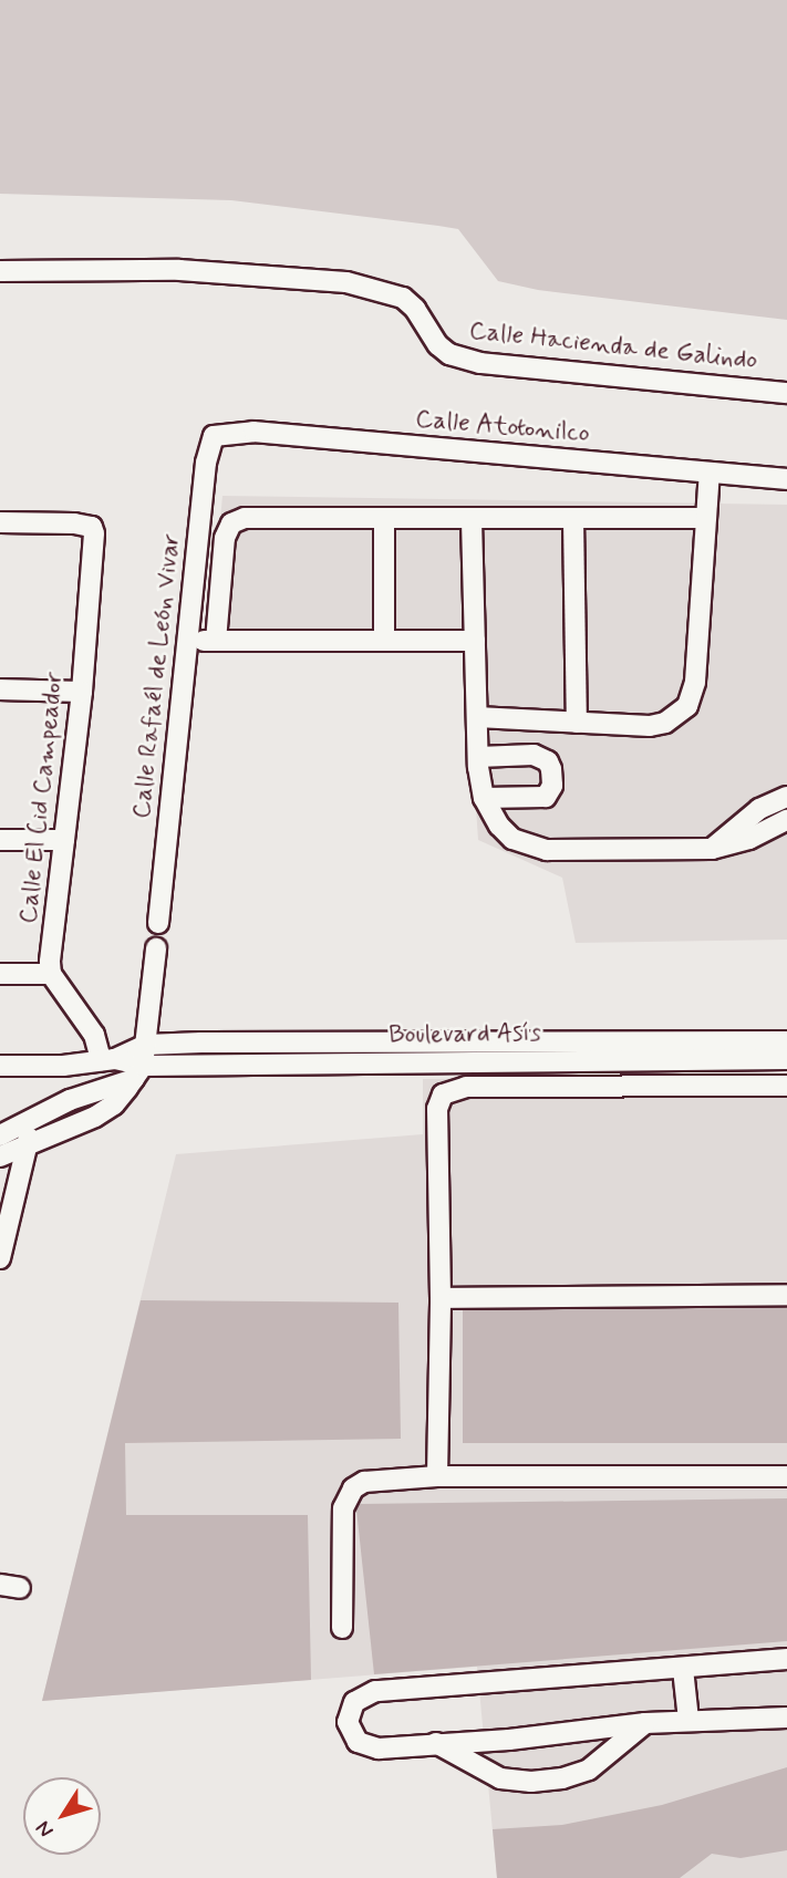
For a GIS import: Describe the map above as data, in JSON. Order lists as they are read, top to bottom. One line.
{"streets":{"street":["Calle Hacienda de Galindo","Calle Atotonilco","Calle Rafaél de León Vivar","Calle El Cid Campeador","Boulevard Asís"]},"crossings":[["Calle Atotonilco","Calle Rafaél de León Vivar"]],"north":"bottom left"}
